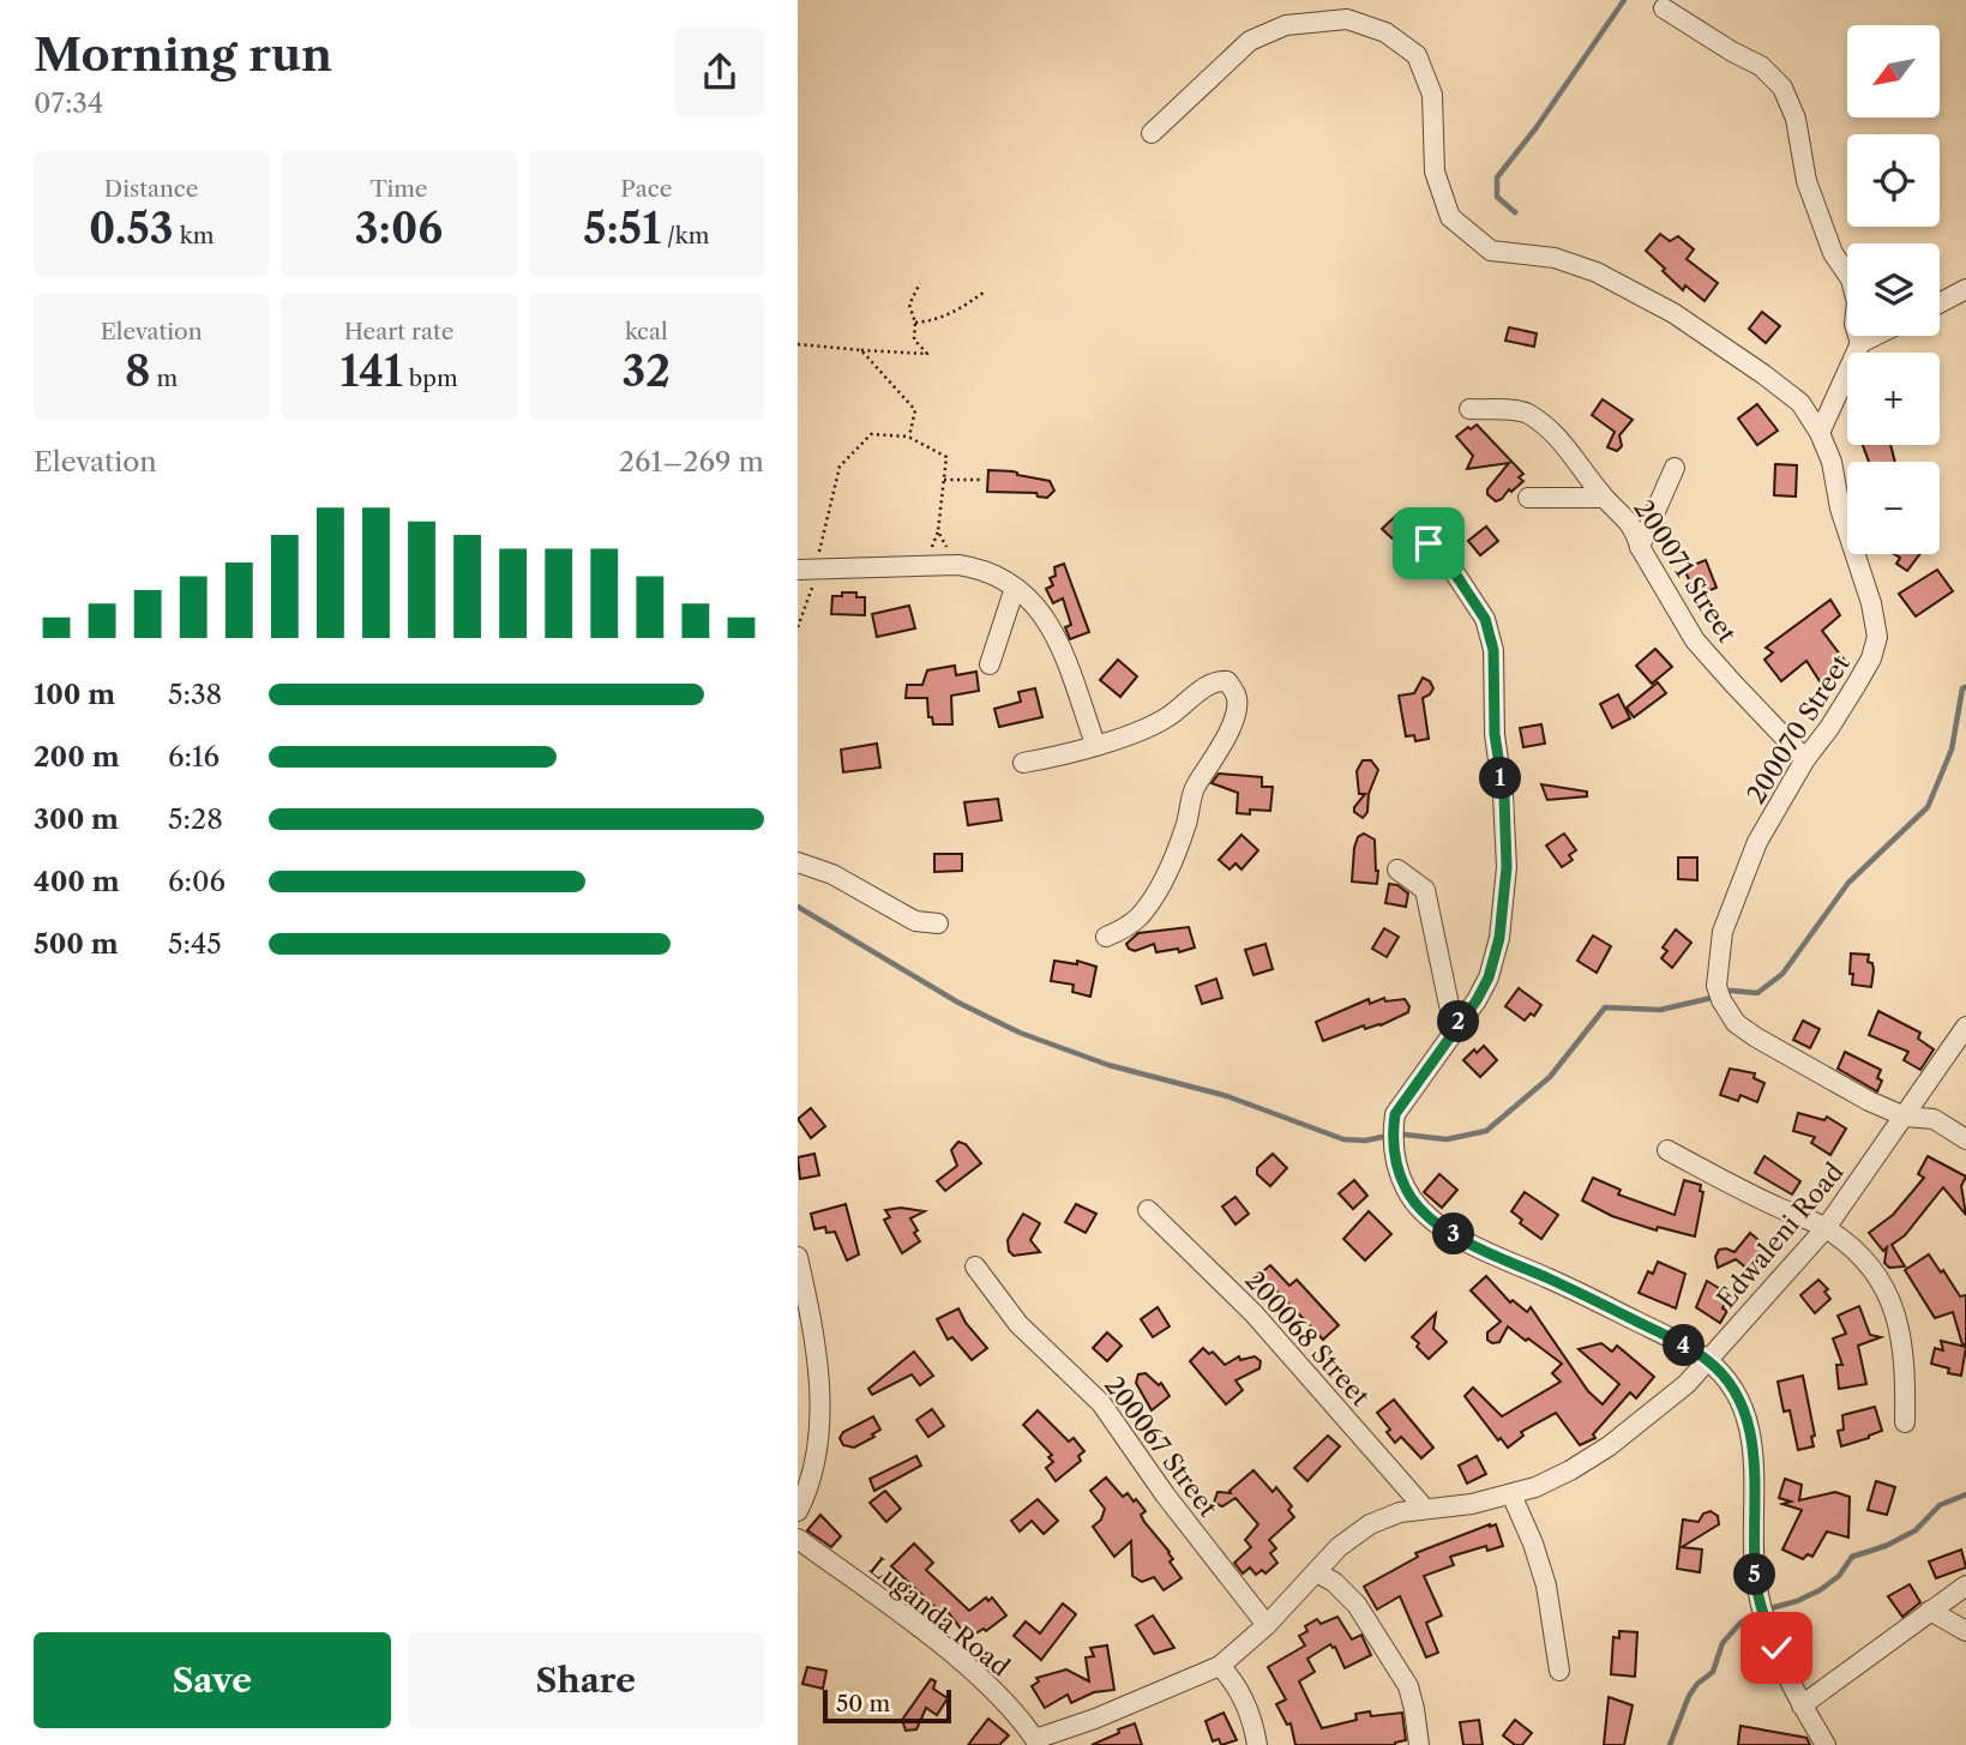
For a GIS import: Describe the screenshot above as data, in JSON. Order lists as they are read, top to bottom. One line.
{"streets":{"street":["200071 Street","200070 Street","Edwaleni Road","200068 Street","200067 Street","Luganda Road"]},"crossings":[["200071 Street","200070 Street"],["200070 Street","Edwaleni Road"],["Edwaleni Road","200068 Street"],["Edwaleni Road","200067 Street"],["Edwaleni Road","Luganda Road"]],"scale_bar":"50 m","north":"bottom left","page":{"heading":["Morning run","07:34"],"map_buttons":["+","−"],"stats":[["Distance","0.53 km"],["Time","3:06"],["Pace","5:51 /km"],["Elevation","8 m"],["Heart rate","141 bpm"],["kcal","32"]],"chart":["Elevation","261–269 m"],"list":[{"name":"100 m","note":"5:38"},{"name":"200 m","note":"6:16"},{"name":"300 m","note":"5:28"},{"name":"400 m","note":"6:06"},{"name":"500 m","note":"5:45"}],"pins":["1","2","3","4","5"],"buttons":["Save","Share"],"scale":"50 m"}}
